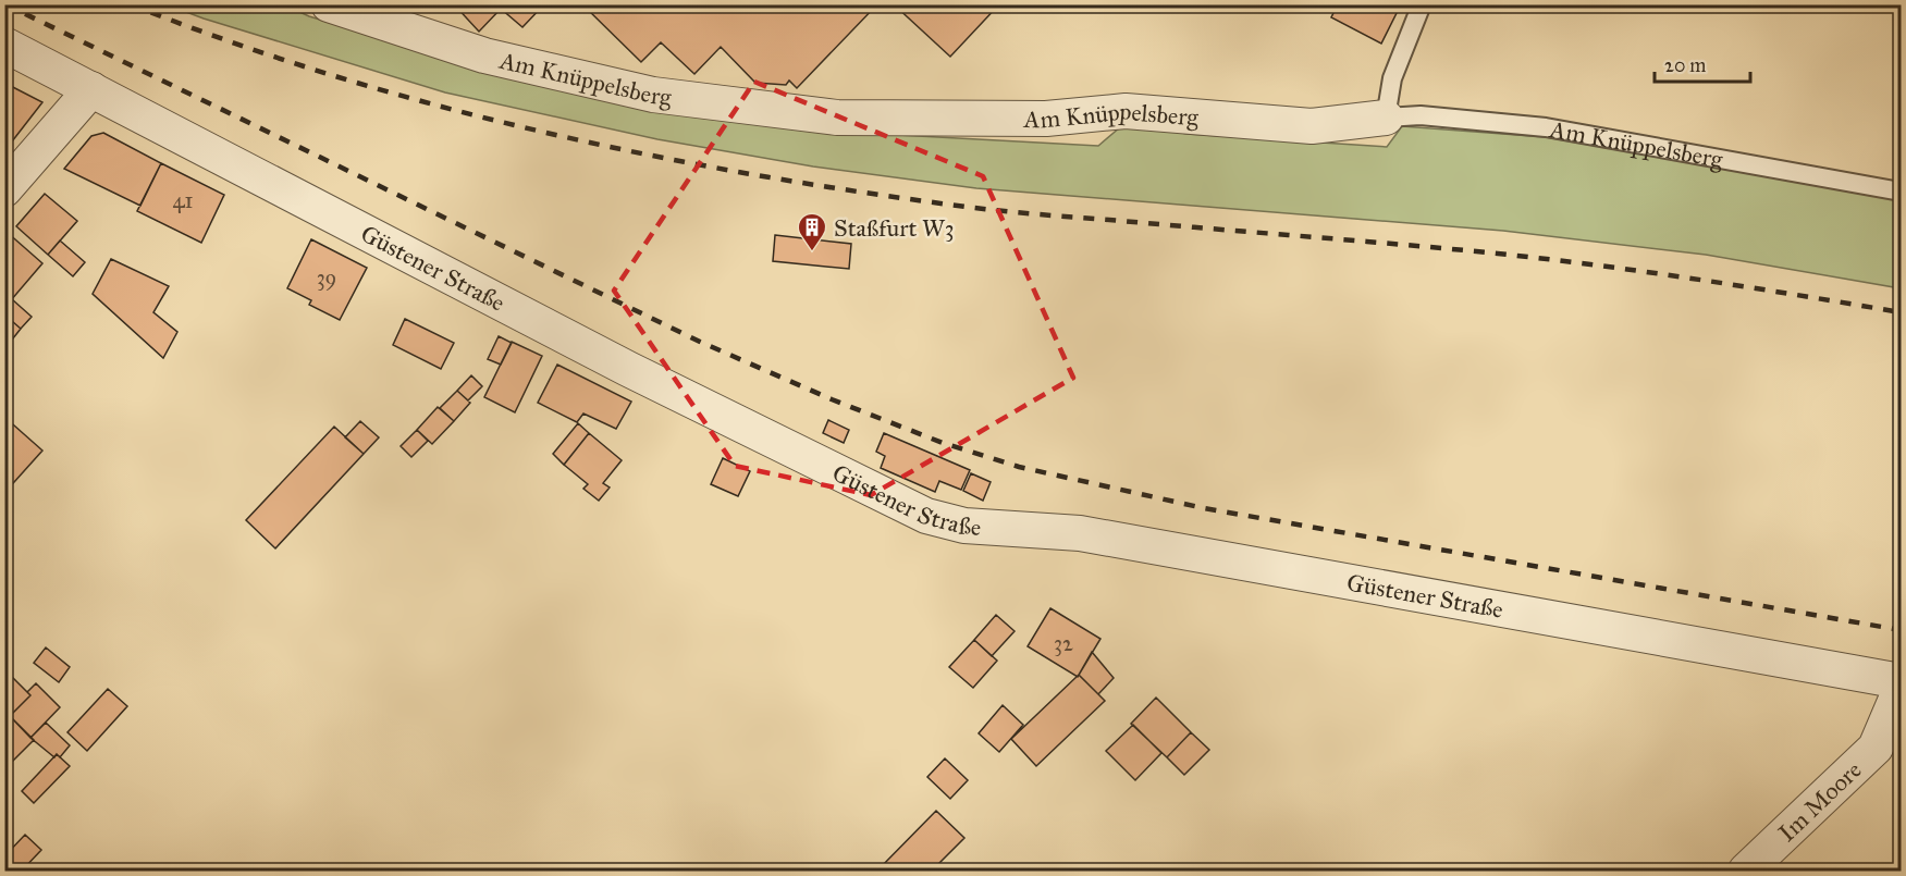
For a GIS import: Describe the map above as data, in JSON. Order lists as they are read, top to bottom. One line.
{"streets":{"street":["Am Knüppelsberg","Güstener Straße","Im Moore"]},"places":{"building":["Staßfurt W3"]},"house_numbers":["41","39","32"],"scale_bar":"20 m"}
